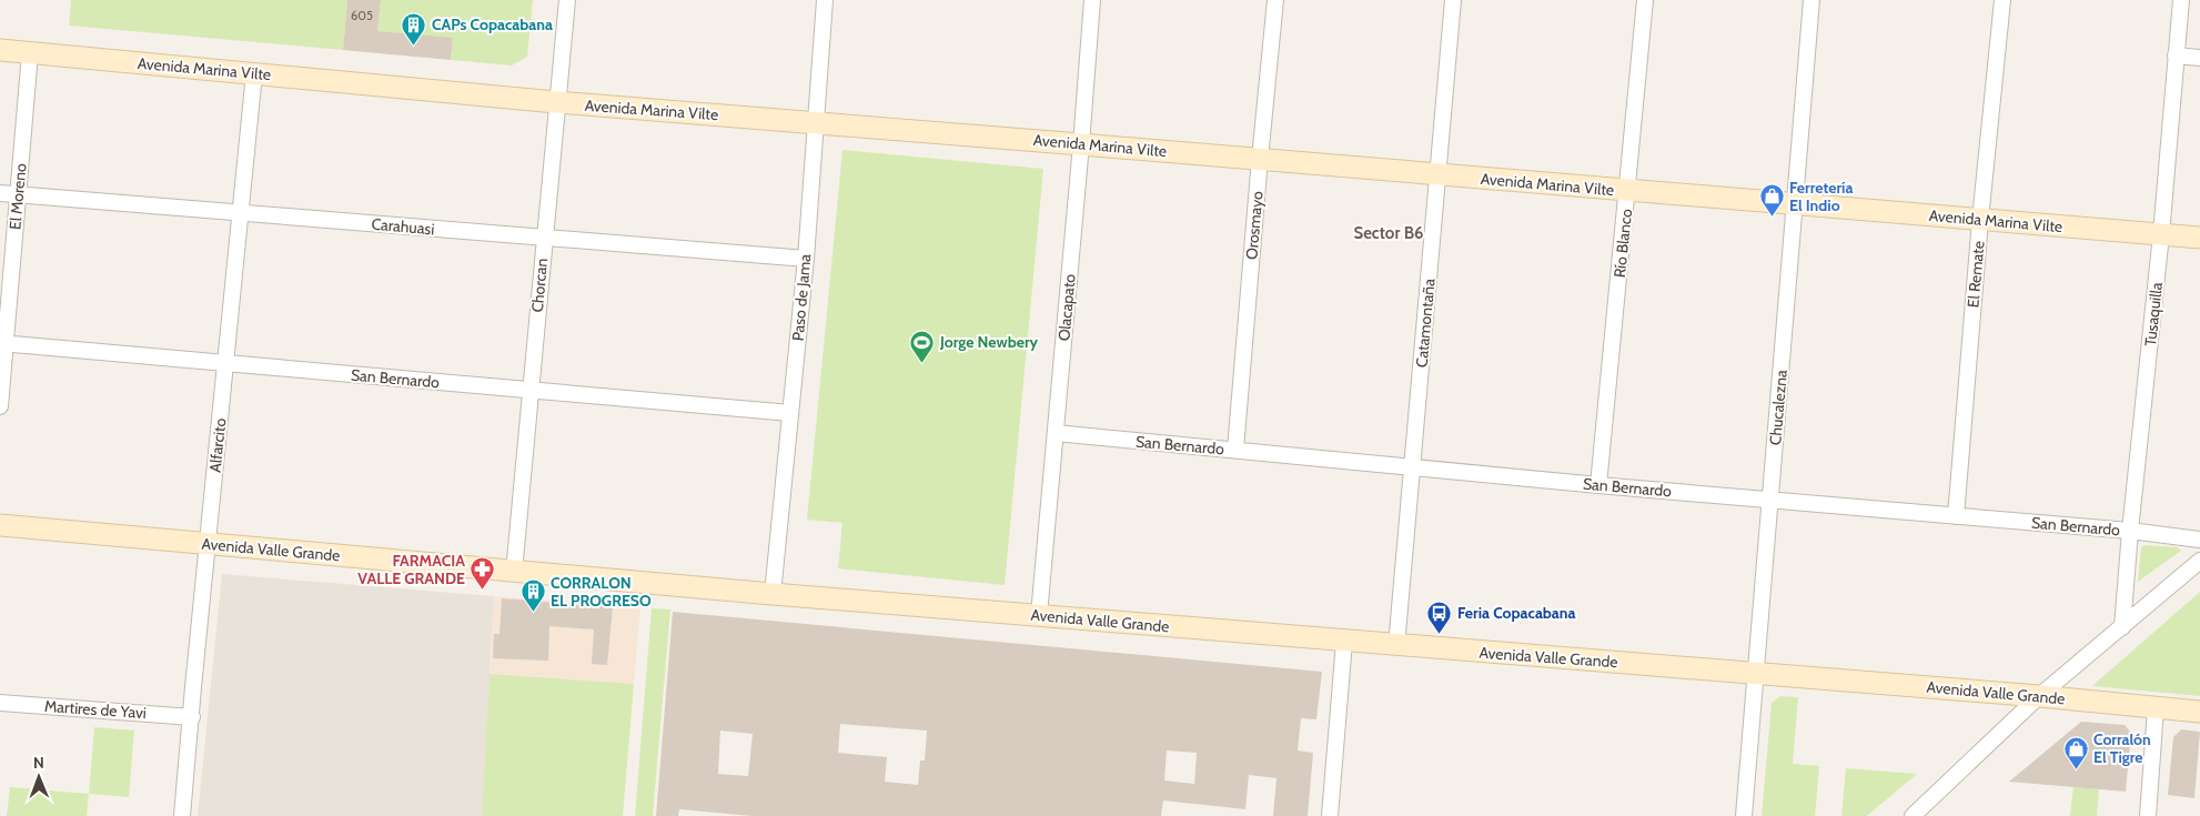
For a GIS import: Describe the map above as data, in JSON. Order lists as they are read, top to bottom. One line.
{"streets":{"street":["Avenida Marina Vilte","El Moreno","Orosmayo","Carahuasi","Río Blanco","El Remate","Chorcan","Paso de Jama","Olacapato","Tusaquilla","Catamontaña","San Bernardo","Chucalezna","Alfarcito","Avenida Valle Grande","Martires de Yavi"]},"crossings":[["Avenida Marina Vilte","El Moreno"],["Avenida Marina Vilte","Orosmayo"],["Avenida Marina Vilte","Río Blanco"],["Avenida Marina Vilte","El Remate"],["Avenida Marina Vilte","Chorcan"],["Avenida Marina Vilte","Paso de Jama"],["Avenida Marina Vilte","Olacapato"],["Avenida Marina Vilte","Tusaquilla"],["Avenida Marina Vilte","Catamontaña"],["Avenida Marina Vilte","Chucalezna"],["Avenida Marina Vilte","Alfarcito"],["El Moreno","Carahuasi"],["El Moreno","San Bernardo"],["Orosmayo","San Bernardo"],["Carahuasi","Chorcan"],["Carahuasi","Paso de Jama"],["Carahuasi","Alfarcito"],["Río Blanco","San Bernardo"],["El Remate","San Bernardo"],["Chorcan","San Bernardo"],["Chorcan","Avenida Valle Grande"],["Paso de Jama","San Bernardo"],["Paso de Jama","Avenida Valle Grande"],["Olacapato","San Bernardo"],["Olacapato","Avenida Valle Grande"],["Tusaquilla","San Bernardo"],["Catamontaña","San Bernardo"],["Catamontaña","Avenida Valle Grande"],["San Bernardo","Chucalezna"],["San Bernardo","Alfarcito"],["Chucalezna","Avenida Valle Grande"],["Alfarcito","Avenida Valle Grande"],["Alfarcito","Martires de Yavi"]],"districts":["Sector B6"],"places":{"building":["CAPs Copacabana","CORRALON EL PROGRESO"],"shop":["Ferretería El Indio","Corralón El Tigre"],"sports":["Jorge Newbery"],"pharmacy":["FARMACIA VALLE GRANDE"],"bus stop":["Feria Copacabana"]},"house_numbers":["605"],"north":"top"}
